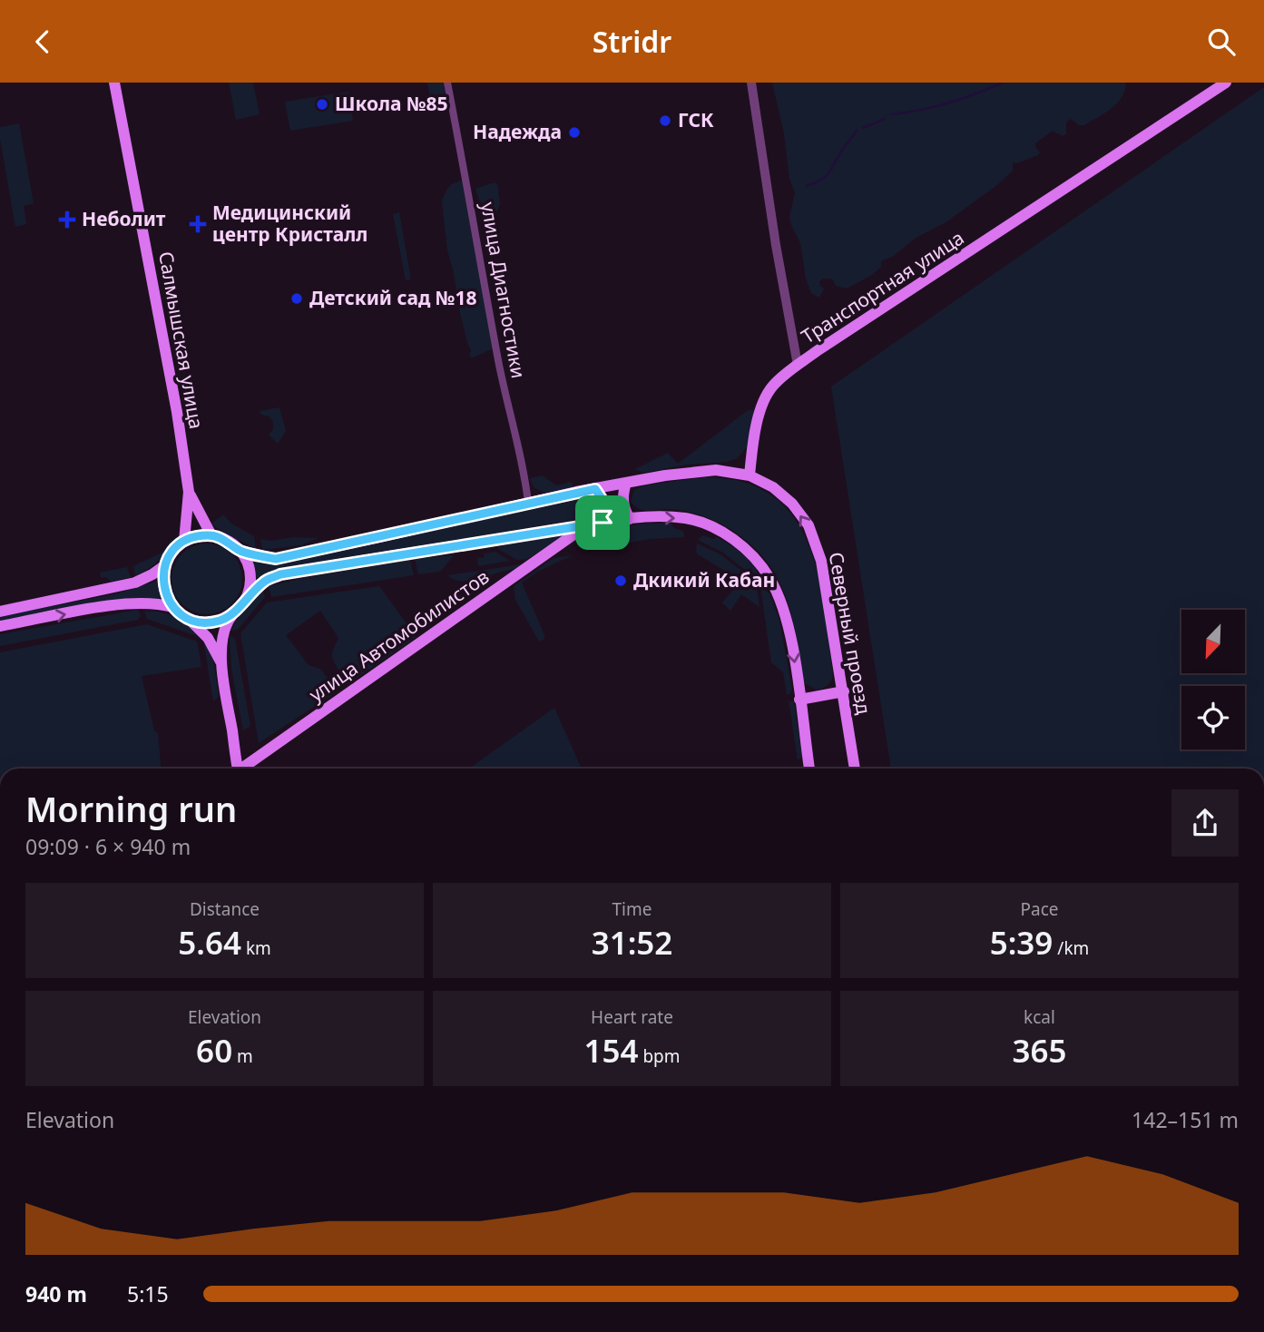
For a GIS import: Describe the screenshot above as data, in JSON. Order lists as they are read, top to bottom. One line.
{"streets":{"main road":["Транспортная улица","Салмышская улица","Северный проезд","улица Автомобилистов"],"street":["улица Диагностики"]},"crossings":[["улица Диагностики","Северный проезд"]],"places":{"other":["Школа №85","ГСК","Надежда","Детский сад №18","Дкикий Кабан"],"health":["Неболит","Медицинский центр Кристалл"]},"north":"bottom left","page":{"header":"Stridr","heading":["Morning run","09:09 · 6 × 940 m"],"stats":[["Distance","5.64 km"],["Time","31:52"],["Pace","5:39 /km"],["Elevation","60 m"],["Heart rate","154 bpm"],["kcal","365"]],"chart":["Elevation","142–151 m"],"list":[{"name":"940 m","note":"5:15"}]}}
